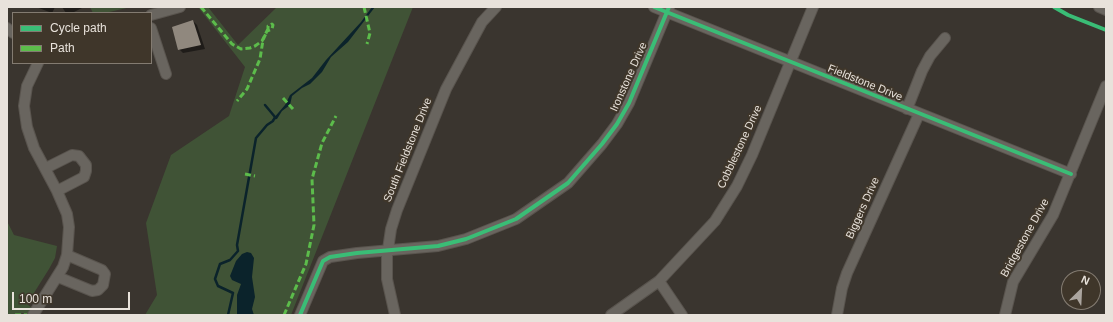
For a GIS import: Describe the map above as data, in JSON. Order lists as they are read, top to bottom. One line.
{"streets":{"street":["Ironstone Drive","Fieldstone Drive","Cobblestone Drive","South Fieldstone Drive","Biggers Drive","Bridgestone Drive"]},"crossings":[["Ironstone Drive","Fieldstone Drive"],["Ironstone Drive","South Fieldstone Drive"],["Fieldstone Drive","Cobblestone Drive"],["Fieldstone Drive","Biggers Drive"],["Fieldstone Drive","Bridgestone Drive"]],"legend":["Cycle path","Path"],"scale_bar":"100 m","north":"top right"}
